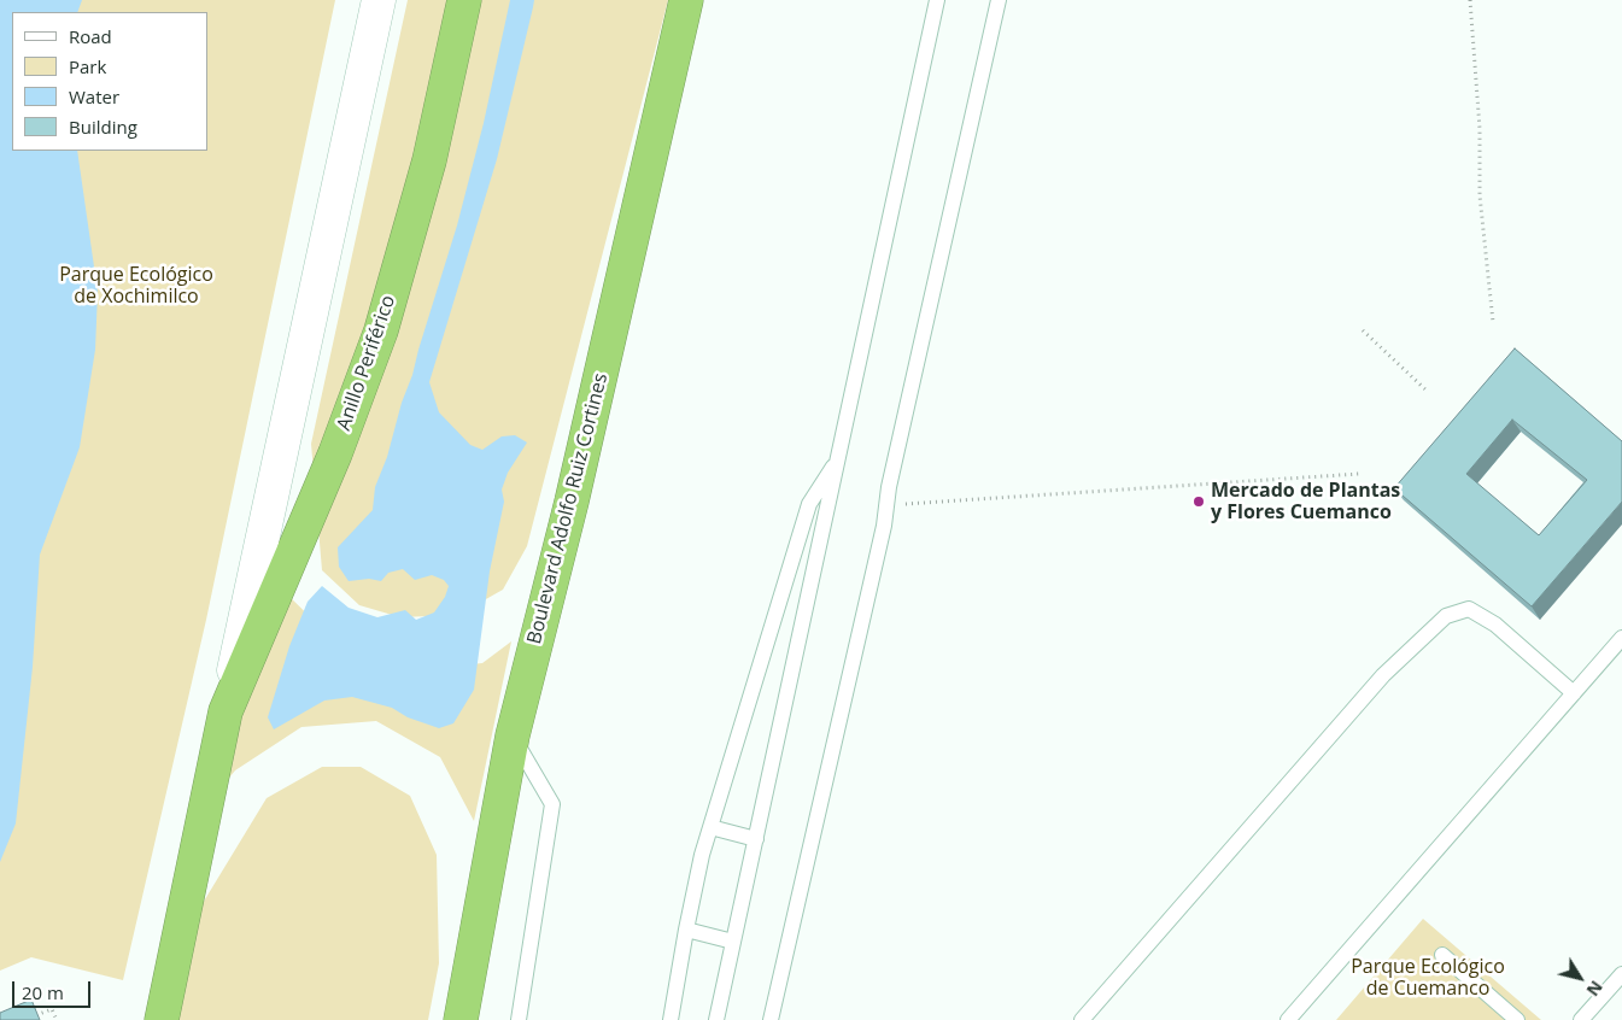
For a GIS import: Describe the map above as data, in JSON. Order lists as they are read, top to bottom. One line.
{"streets":{"highway":["Anillo Periférico","Boulevard Adolfo Ruiz Cortines"]},"parks":["Parque Ecológico de Xochimilco","Parque Ecológico de Cuemanco"],"places":["Mercado de Plantas y Flores Cuemanco"],"legend":["Road","Park","Water","Building"],"scale_bar":"20 m","north":"bottom right"}
